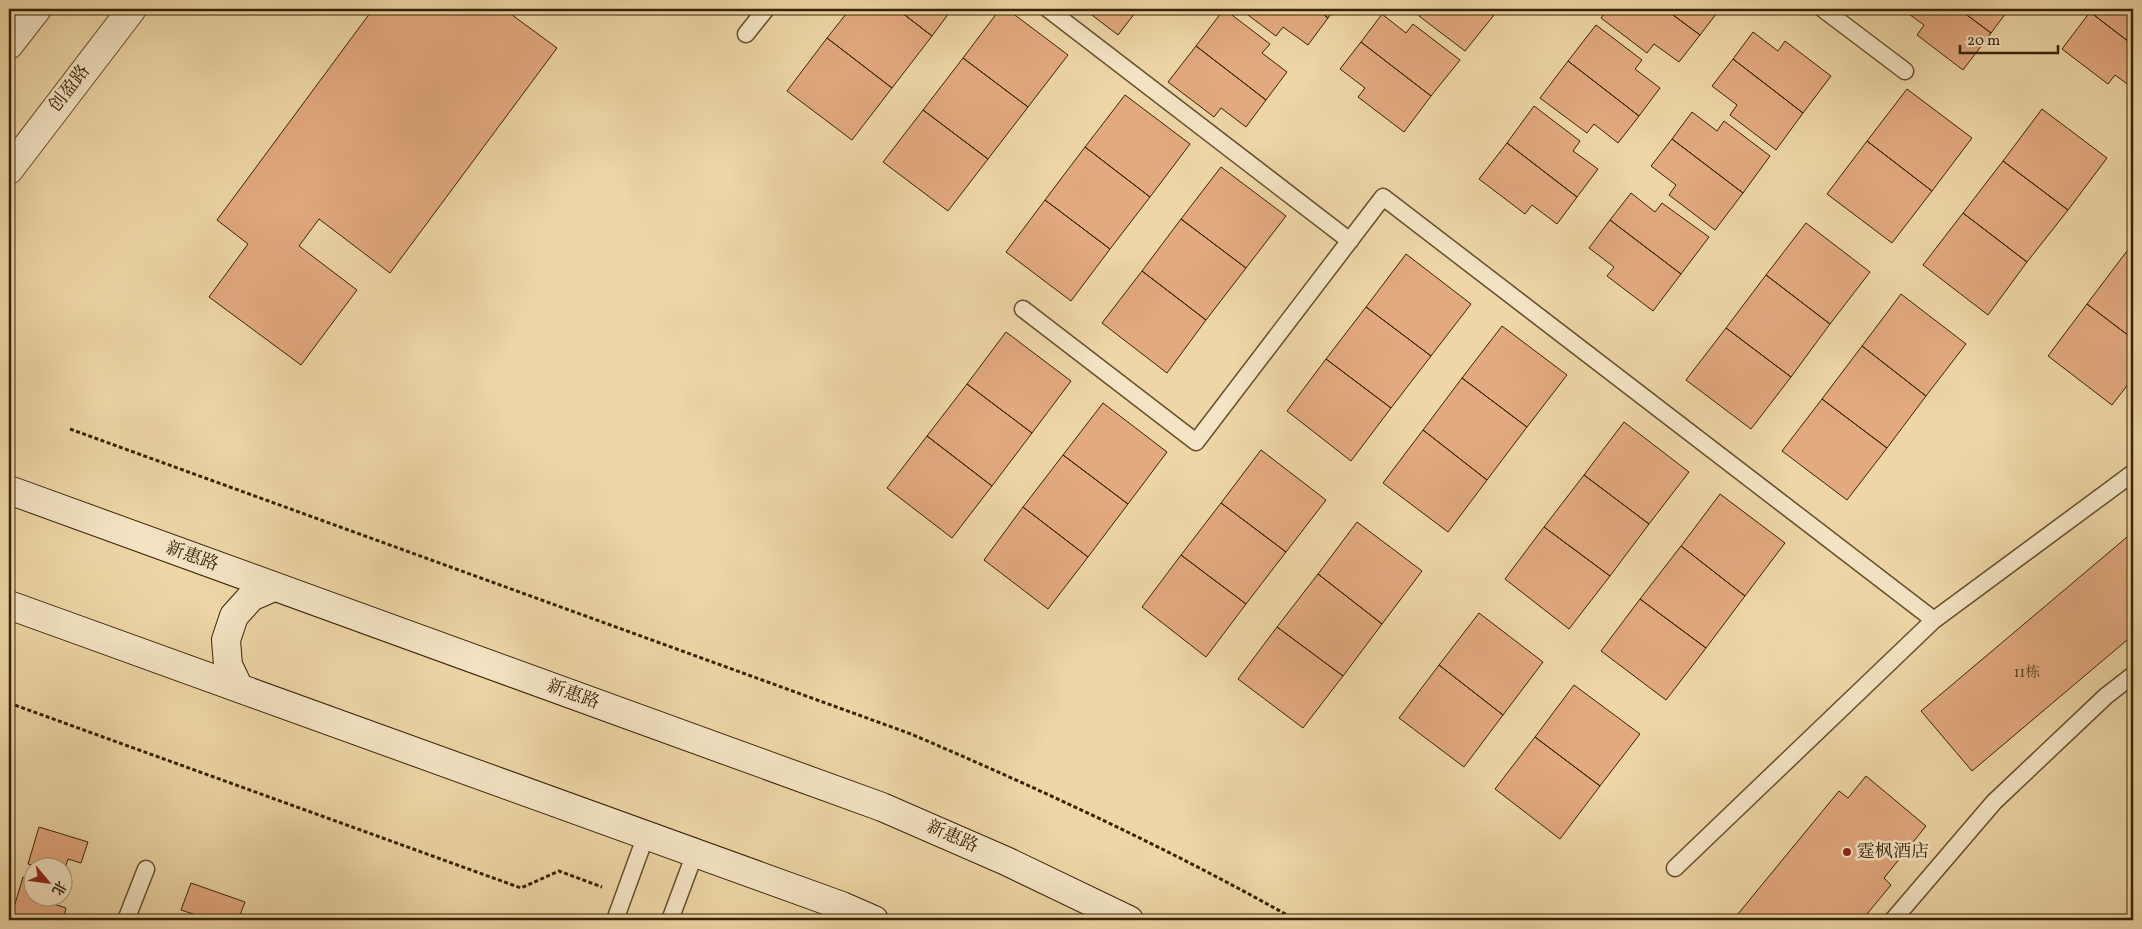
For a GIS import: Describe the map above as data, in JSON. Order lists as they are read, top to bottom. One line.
{"streets":{"main road":["创盈路","新惠路"]},"places":["霆枫酒店"],"house_numbers":["11栋"],"scale_bar":"20 m","north":"bottom right"}
